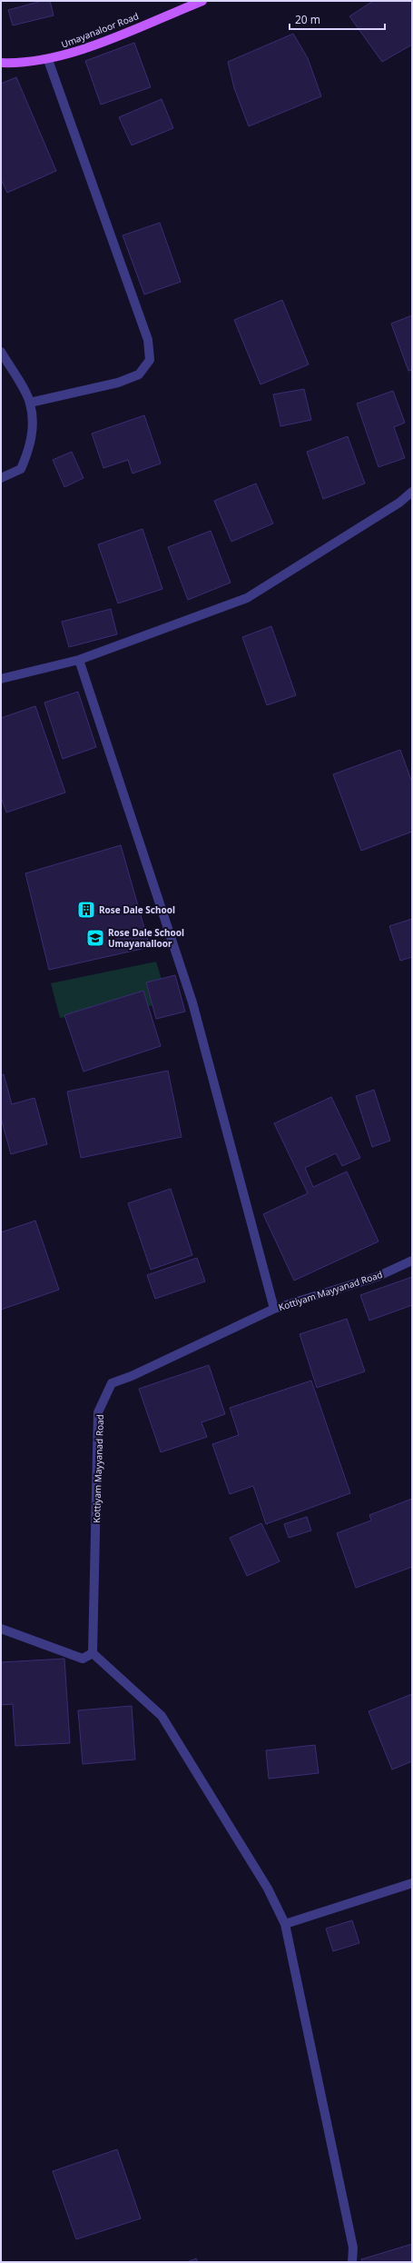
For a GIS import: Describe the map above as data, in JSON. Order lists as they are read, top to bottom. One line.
{"streets":{"main road":["Umayanaloor Road"],"street":["Kottiyam Mayyanad Road"]},"places":{"building":["Rose Dale School"],"school or university":["Rose Dale School Umayanalloor"]},"scale_bar":"20 m"}
